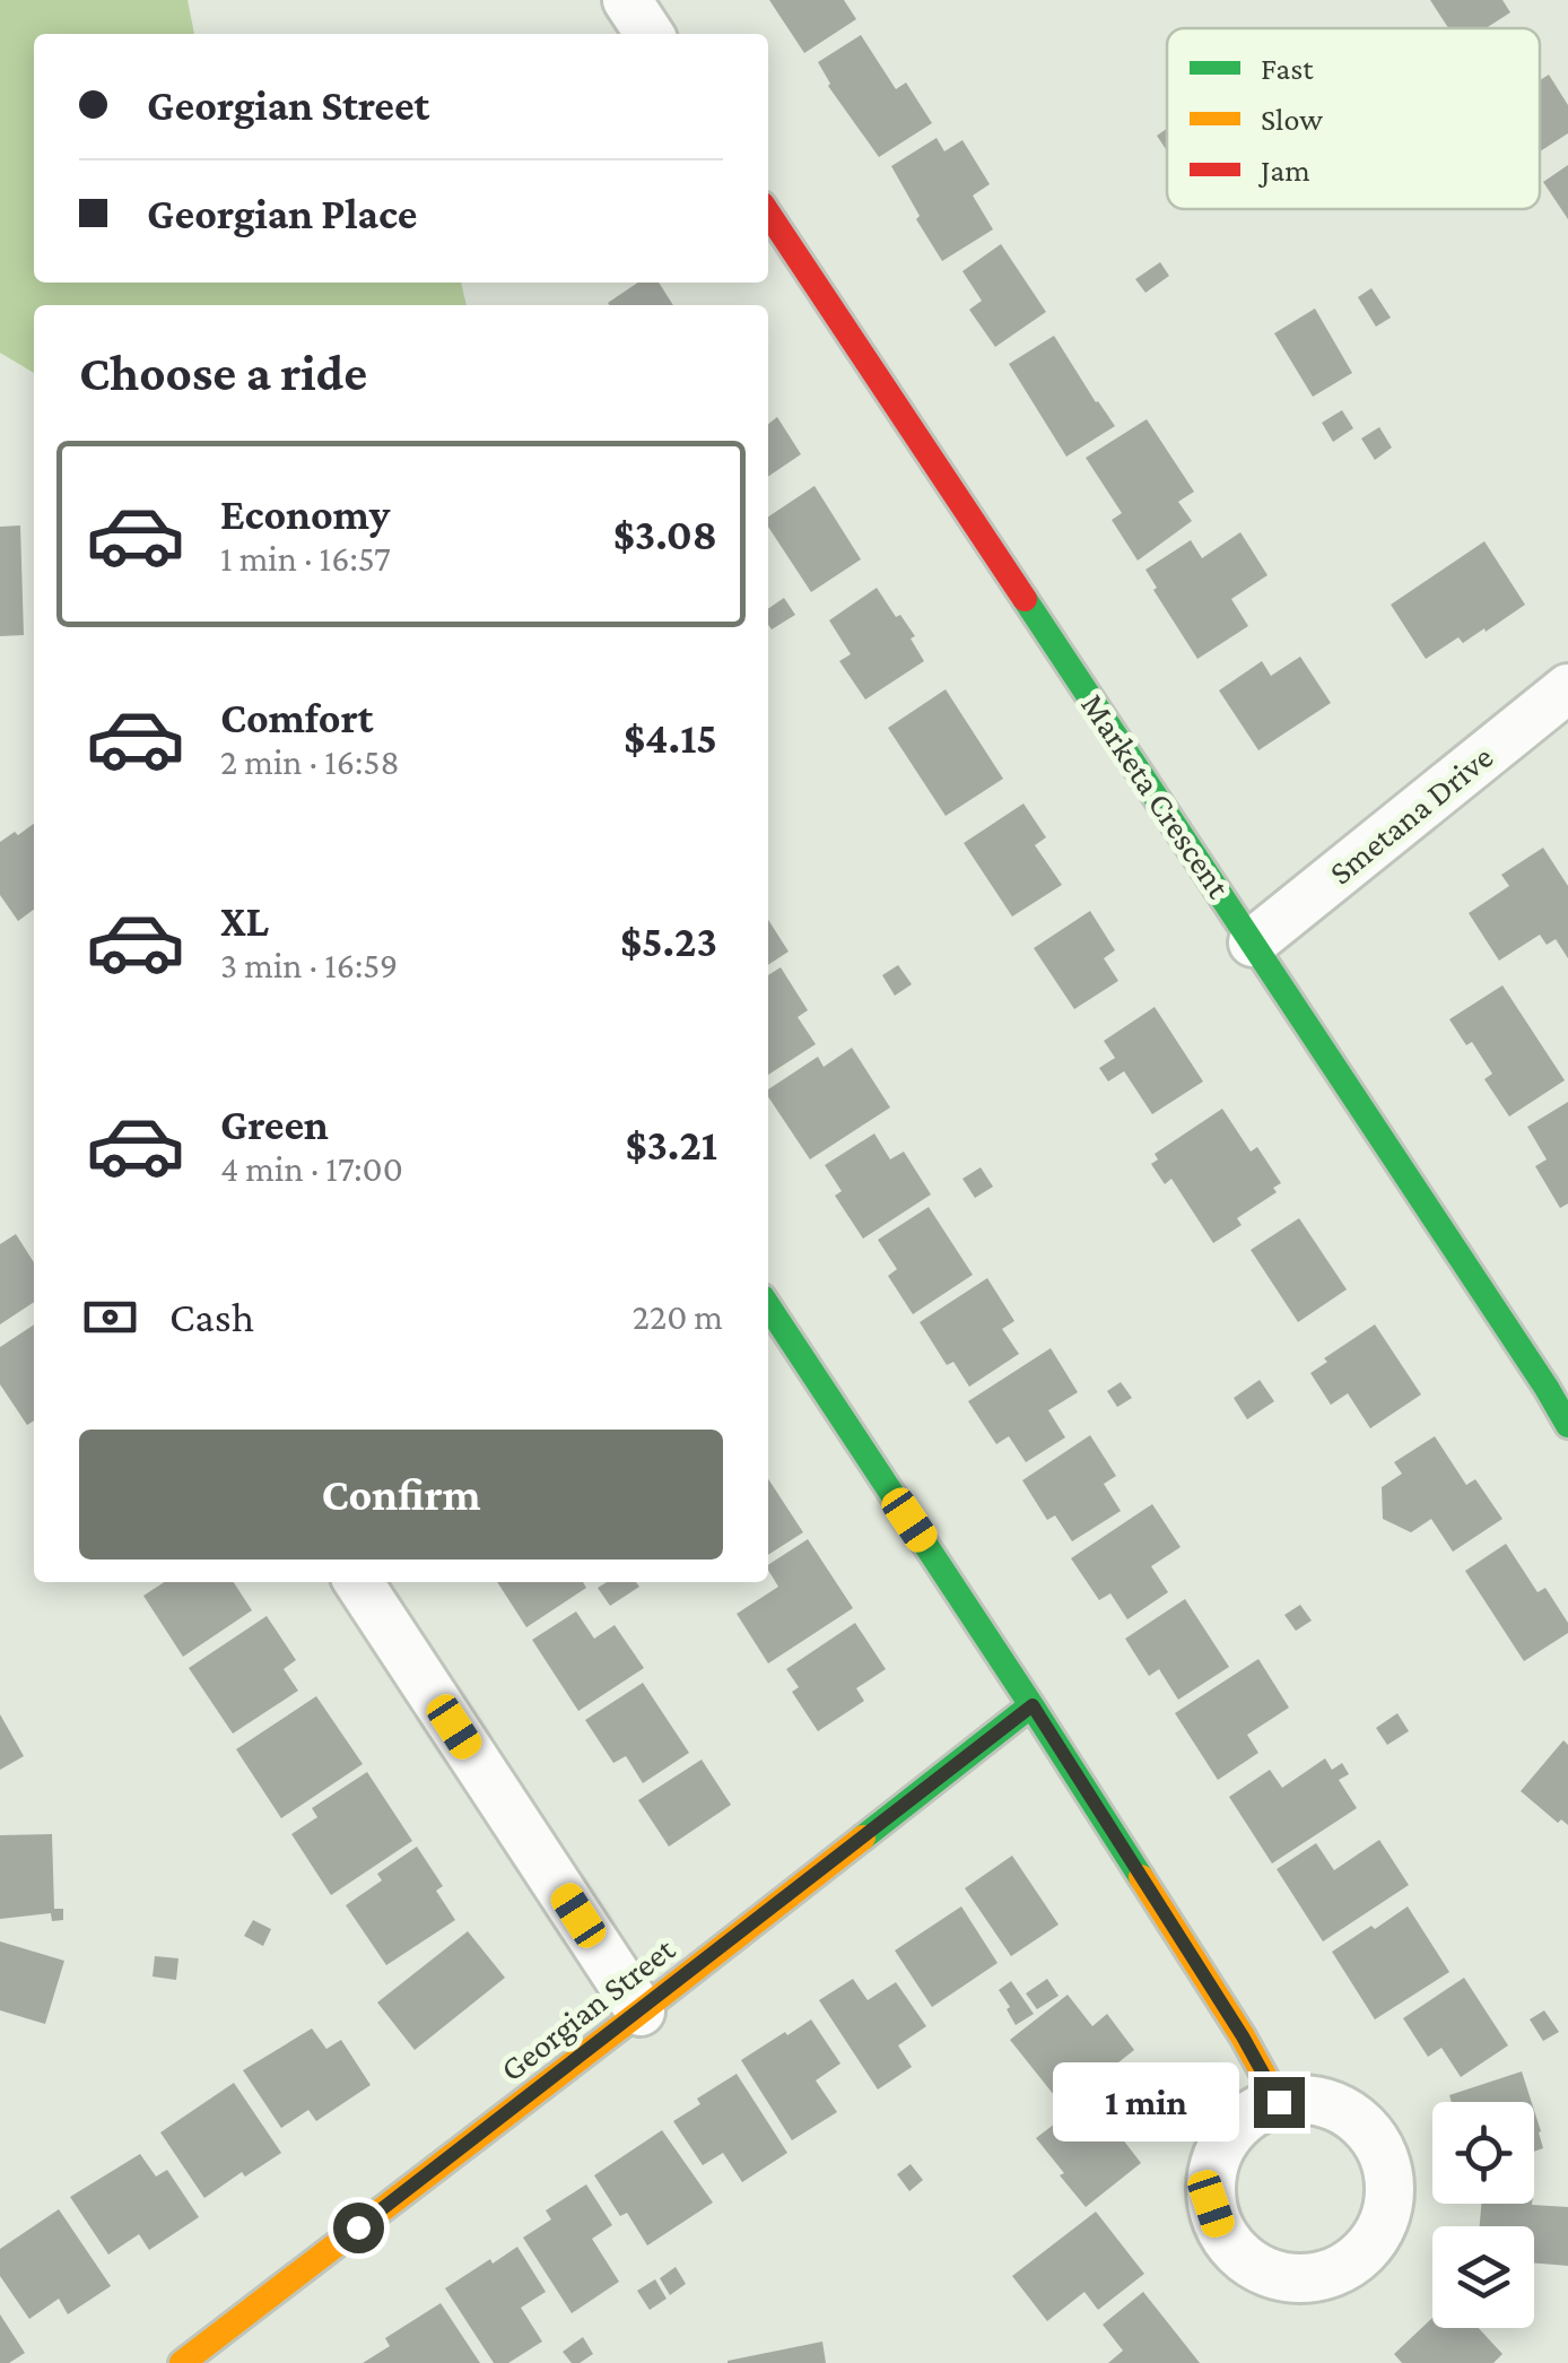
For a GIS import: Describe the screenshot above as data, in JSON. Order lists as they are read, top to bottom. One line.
{"streets":{"street":["Marketa Crescent","Smetana Drive","Georgian Street"]},"crossings":[["Marketa Crescent","Smetana Drive"]],"legend":["Fast","Slow","Jam"],"page":{"banner":["Georgian Street","Georgian Place"],"heading":"Choose a ride","list":[{"name":"Economy","note":"1 min · 16:57","value":"$3.08"},{"name":"Comfort","note":"2 min · 16:58","value":"$4.15"},{"name":"XL","note":"3 min · 16:59","value":"$5.23"},{"name":"Green","note":"4 min · 17:00","value":"$3.21"}],"pay":["Cash","220 m"],"buttons":"Confirm","bubble":"1 min"}}
